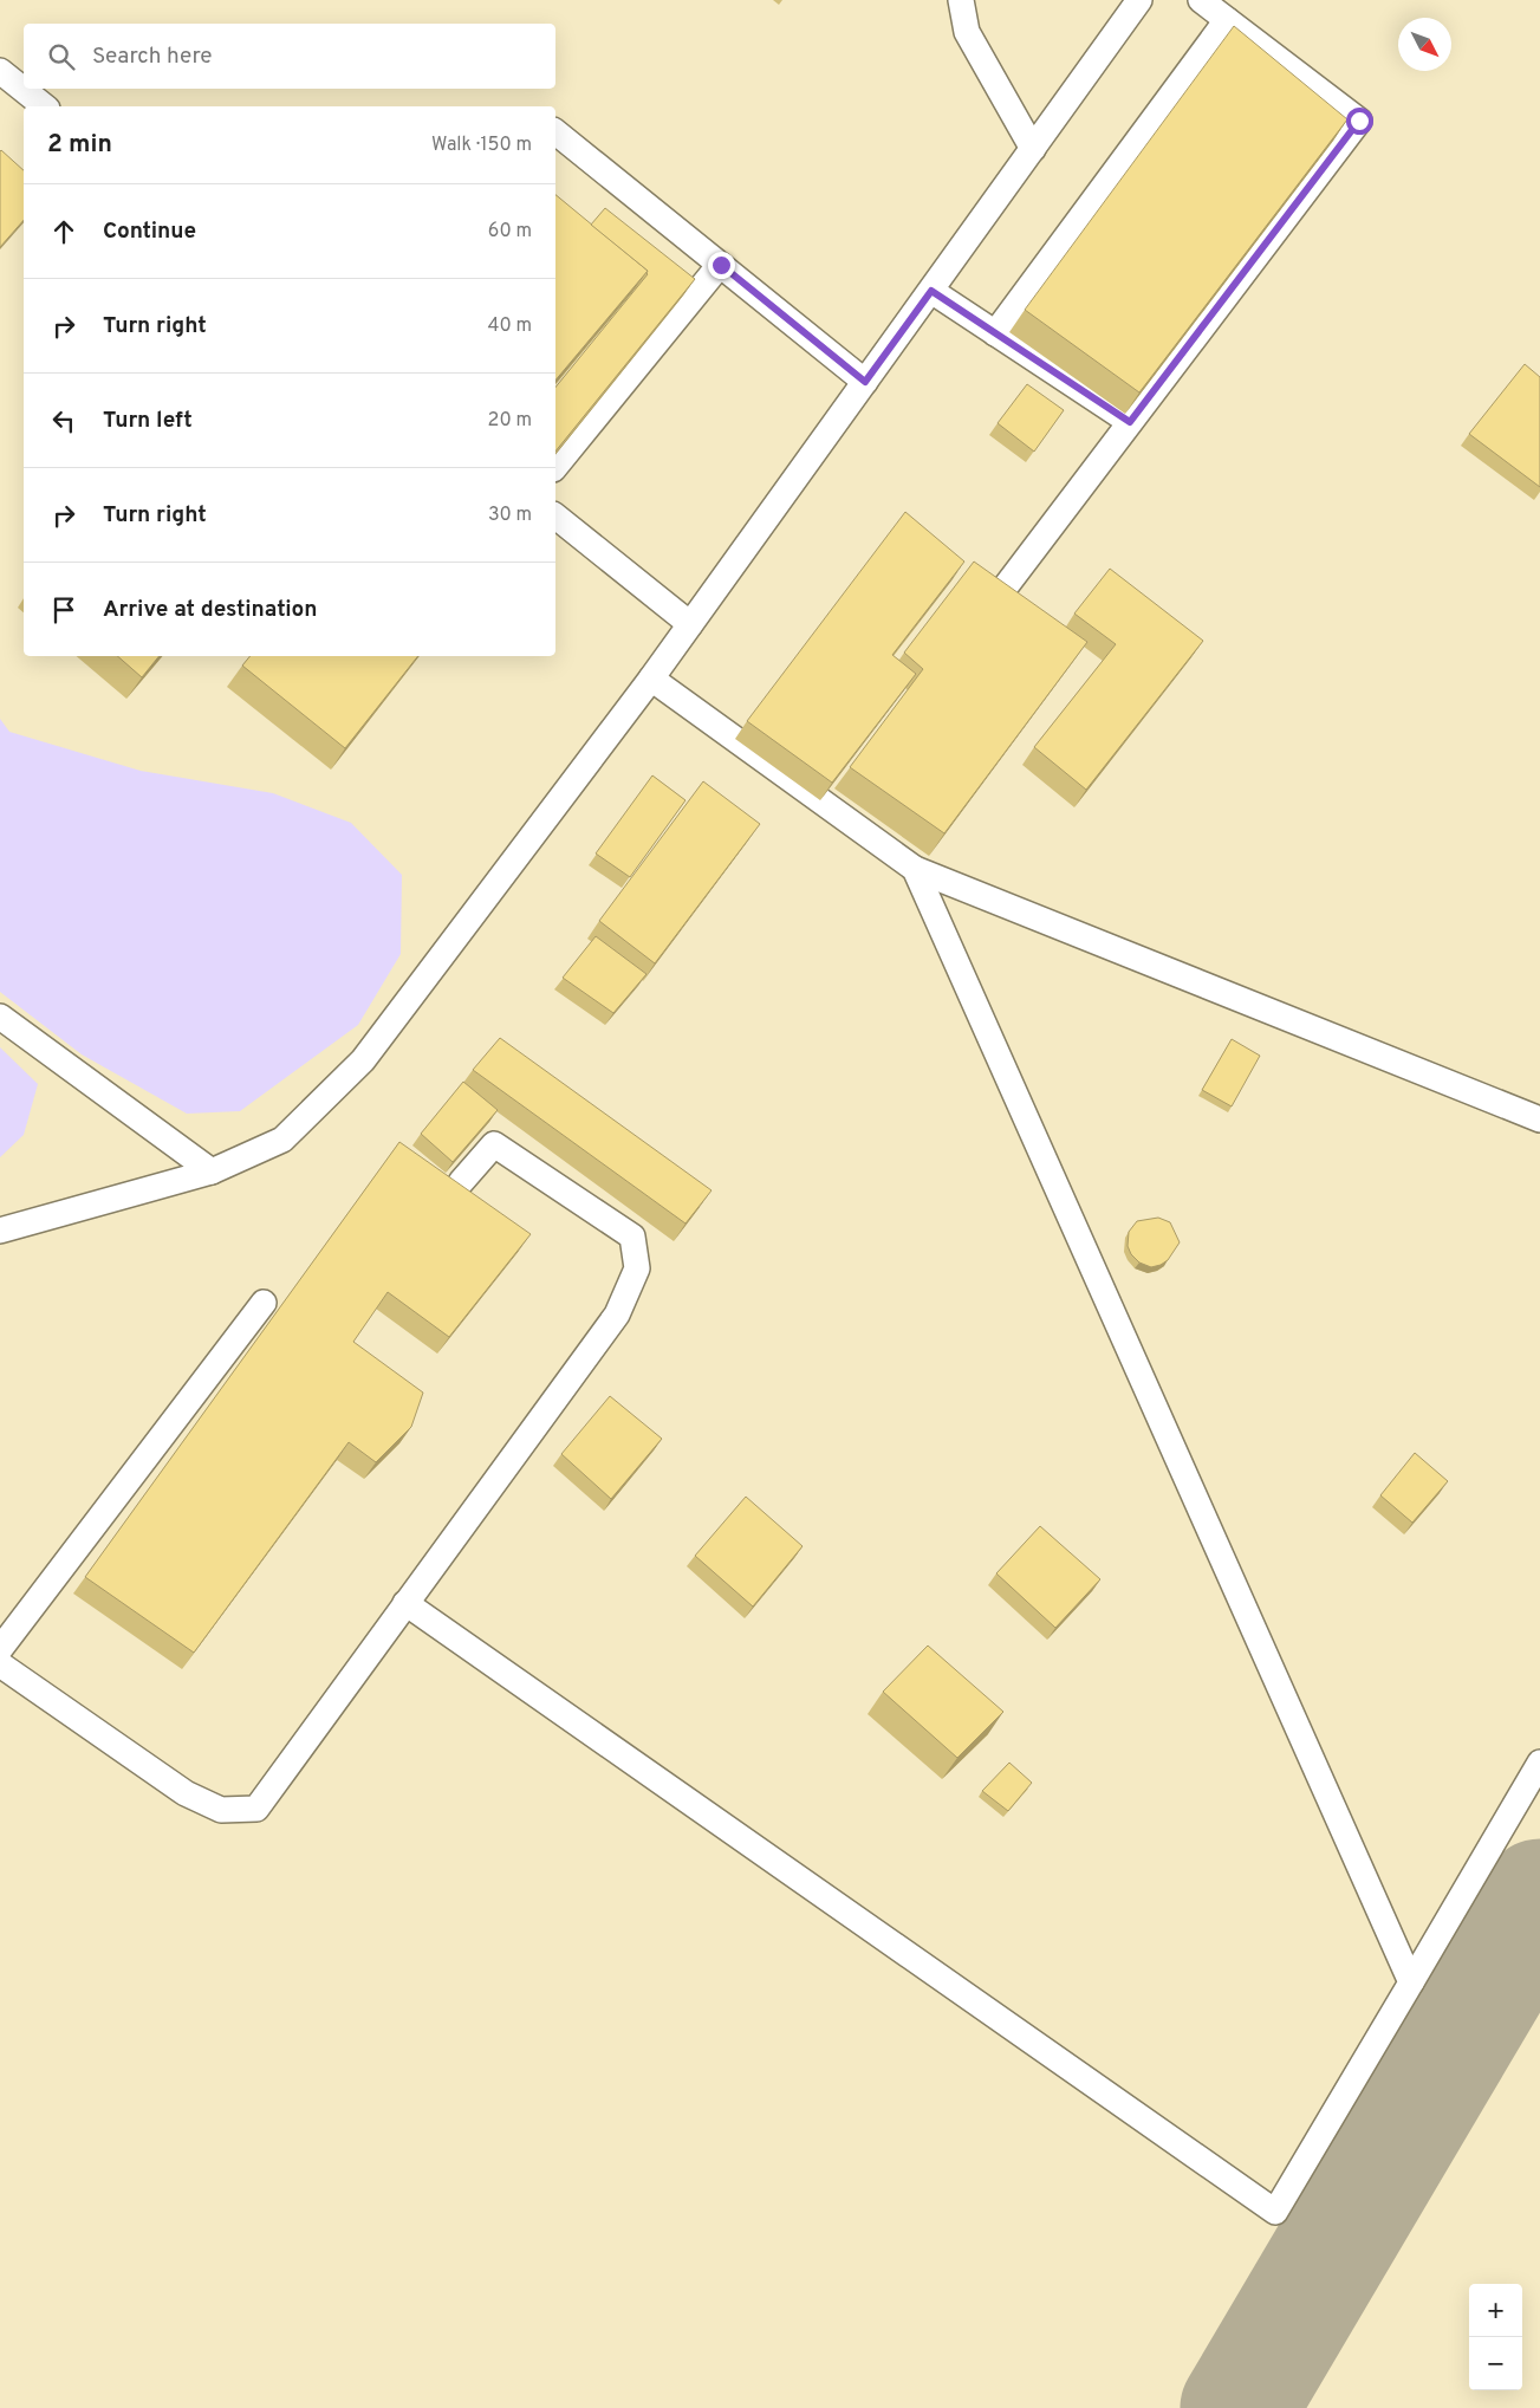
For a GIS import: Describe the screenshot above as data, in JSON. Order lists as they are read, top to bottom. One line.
{"north":"bottom right","page":{"search":"Search here","heading":["2 min","Walk · 150 m"],"list":[["Continue","60 m"],["Turn right","40 m"],["Turn left","20 m"],["Turn right","30 m"],"Arrive at destination"],"map_buttons":["+","−"]}}
